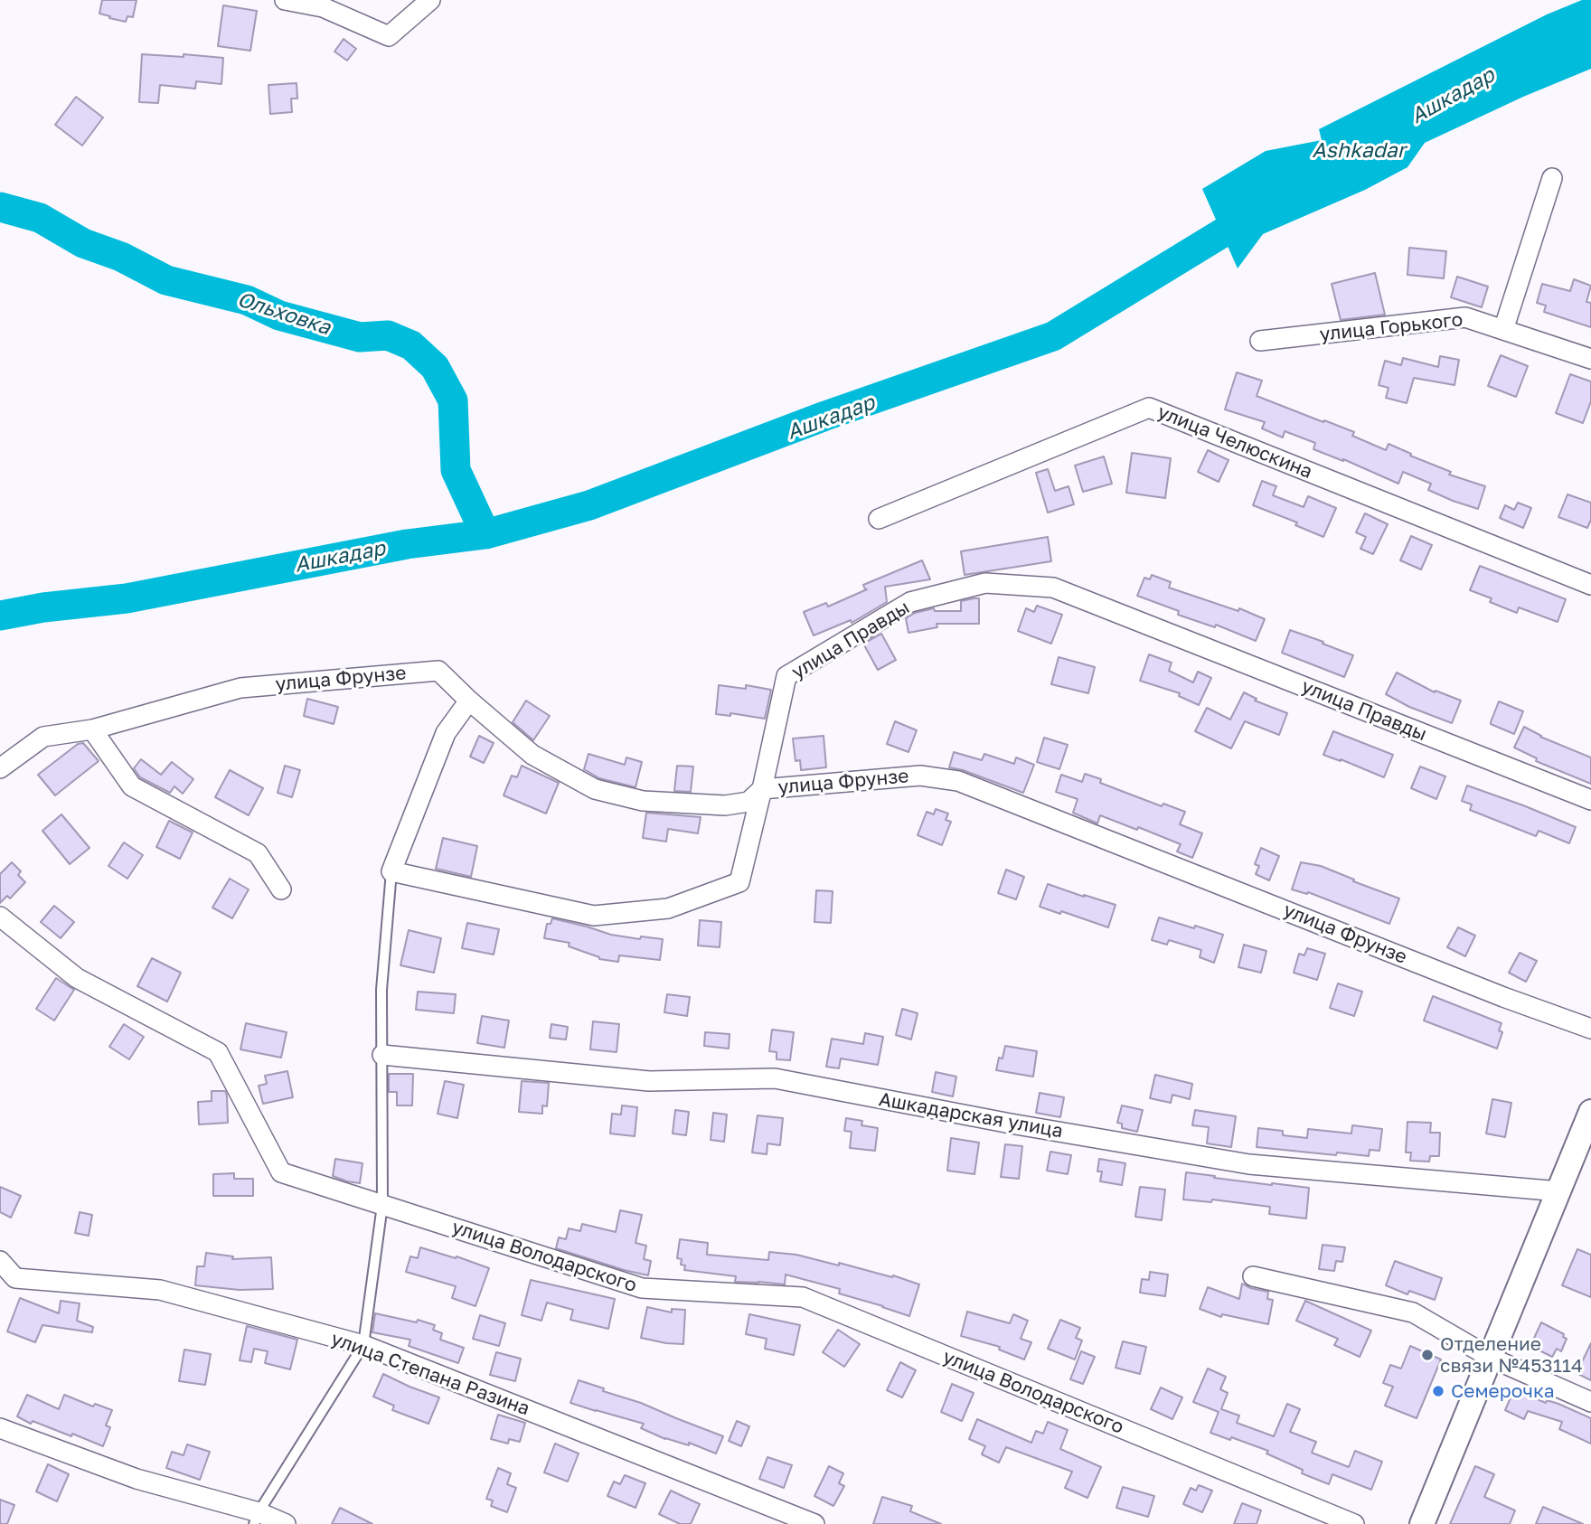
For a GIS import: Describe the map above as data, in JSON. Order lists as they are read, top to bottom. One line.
{"streets":{"street":["улица Горького","улица Челюскина","улица Правды","улица Фрунзе","Ашкадарская улица","улица Володарского","улица Степана Разина"]},"crossings":[["улица Правды","улица Фрунзе"]],"water":["Ашкадар","Ashkadar","Ольховка"],"places":["Отделение связи №453114","Семерочка"]}
